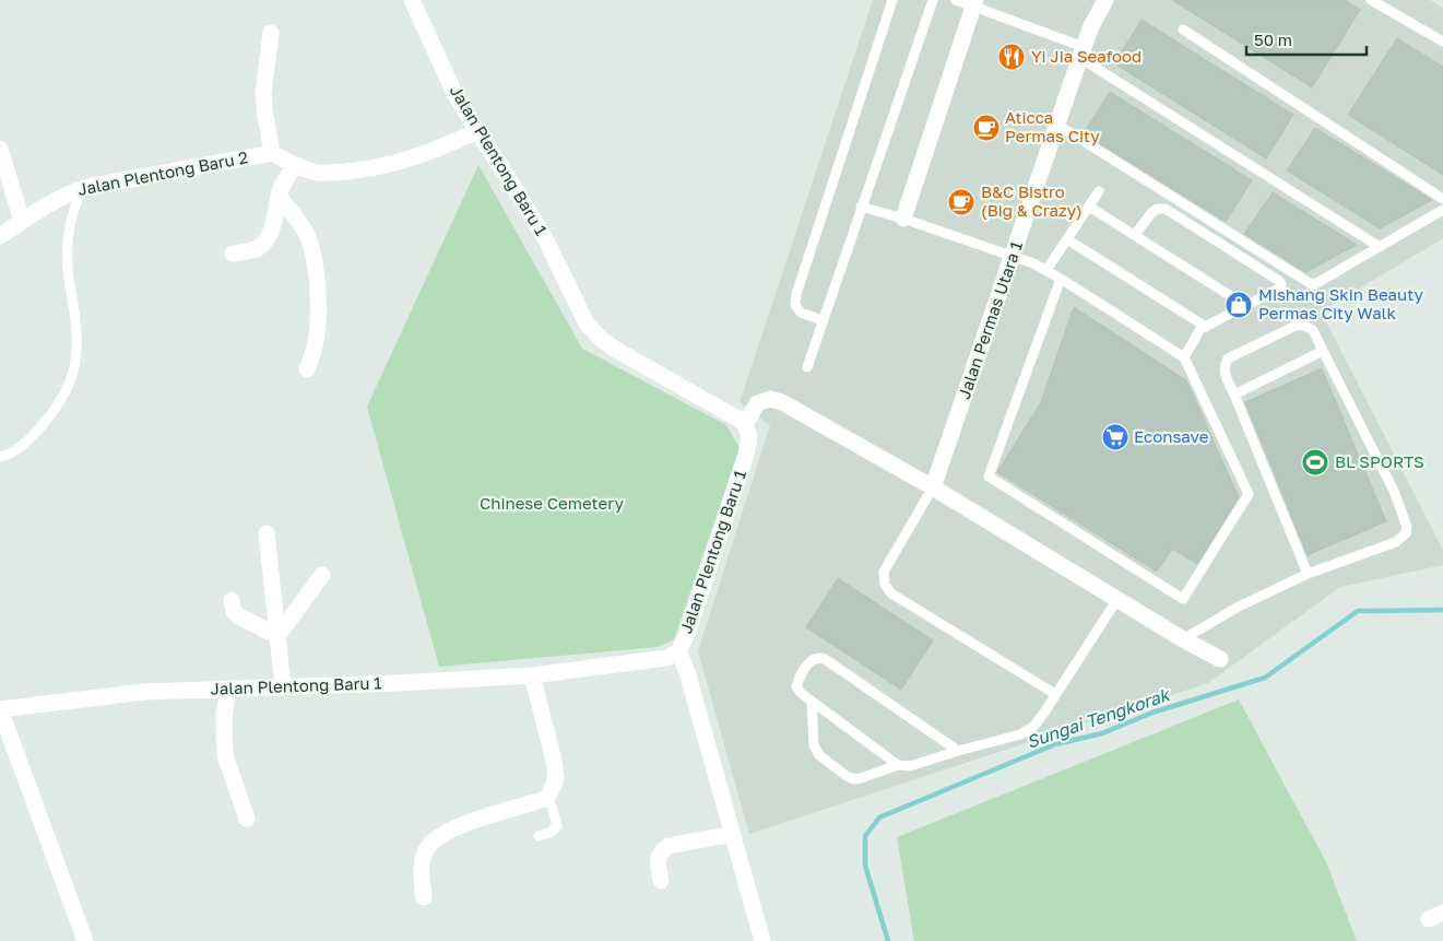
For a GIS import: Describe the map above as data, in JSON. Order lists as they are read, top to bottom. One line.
{"streets":{"street":["Jalan Plentong Baru 1","Jalan Plentong Baru 2","Jalan Permas Utara 1"]},"water":["Sungai Tengkorak"],"parks":["Chinese Cemetery"],"places":{"restaurant":["Yi Jia Seafood"],"cafe":["Aticca Permas City","B&C Bistro (Big & Crazy)"],"shop":["Mishang Skin Beauty Permas City Walk"],"supermarket":["Econsave"],"sports":["BL SPORTS"]},"scale_bar":"50 m"}
